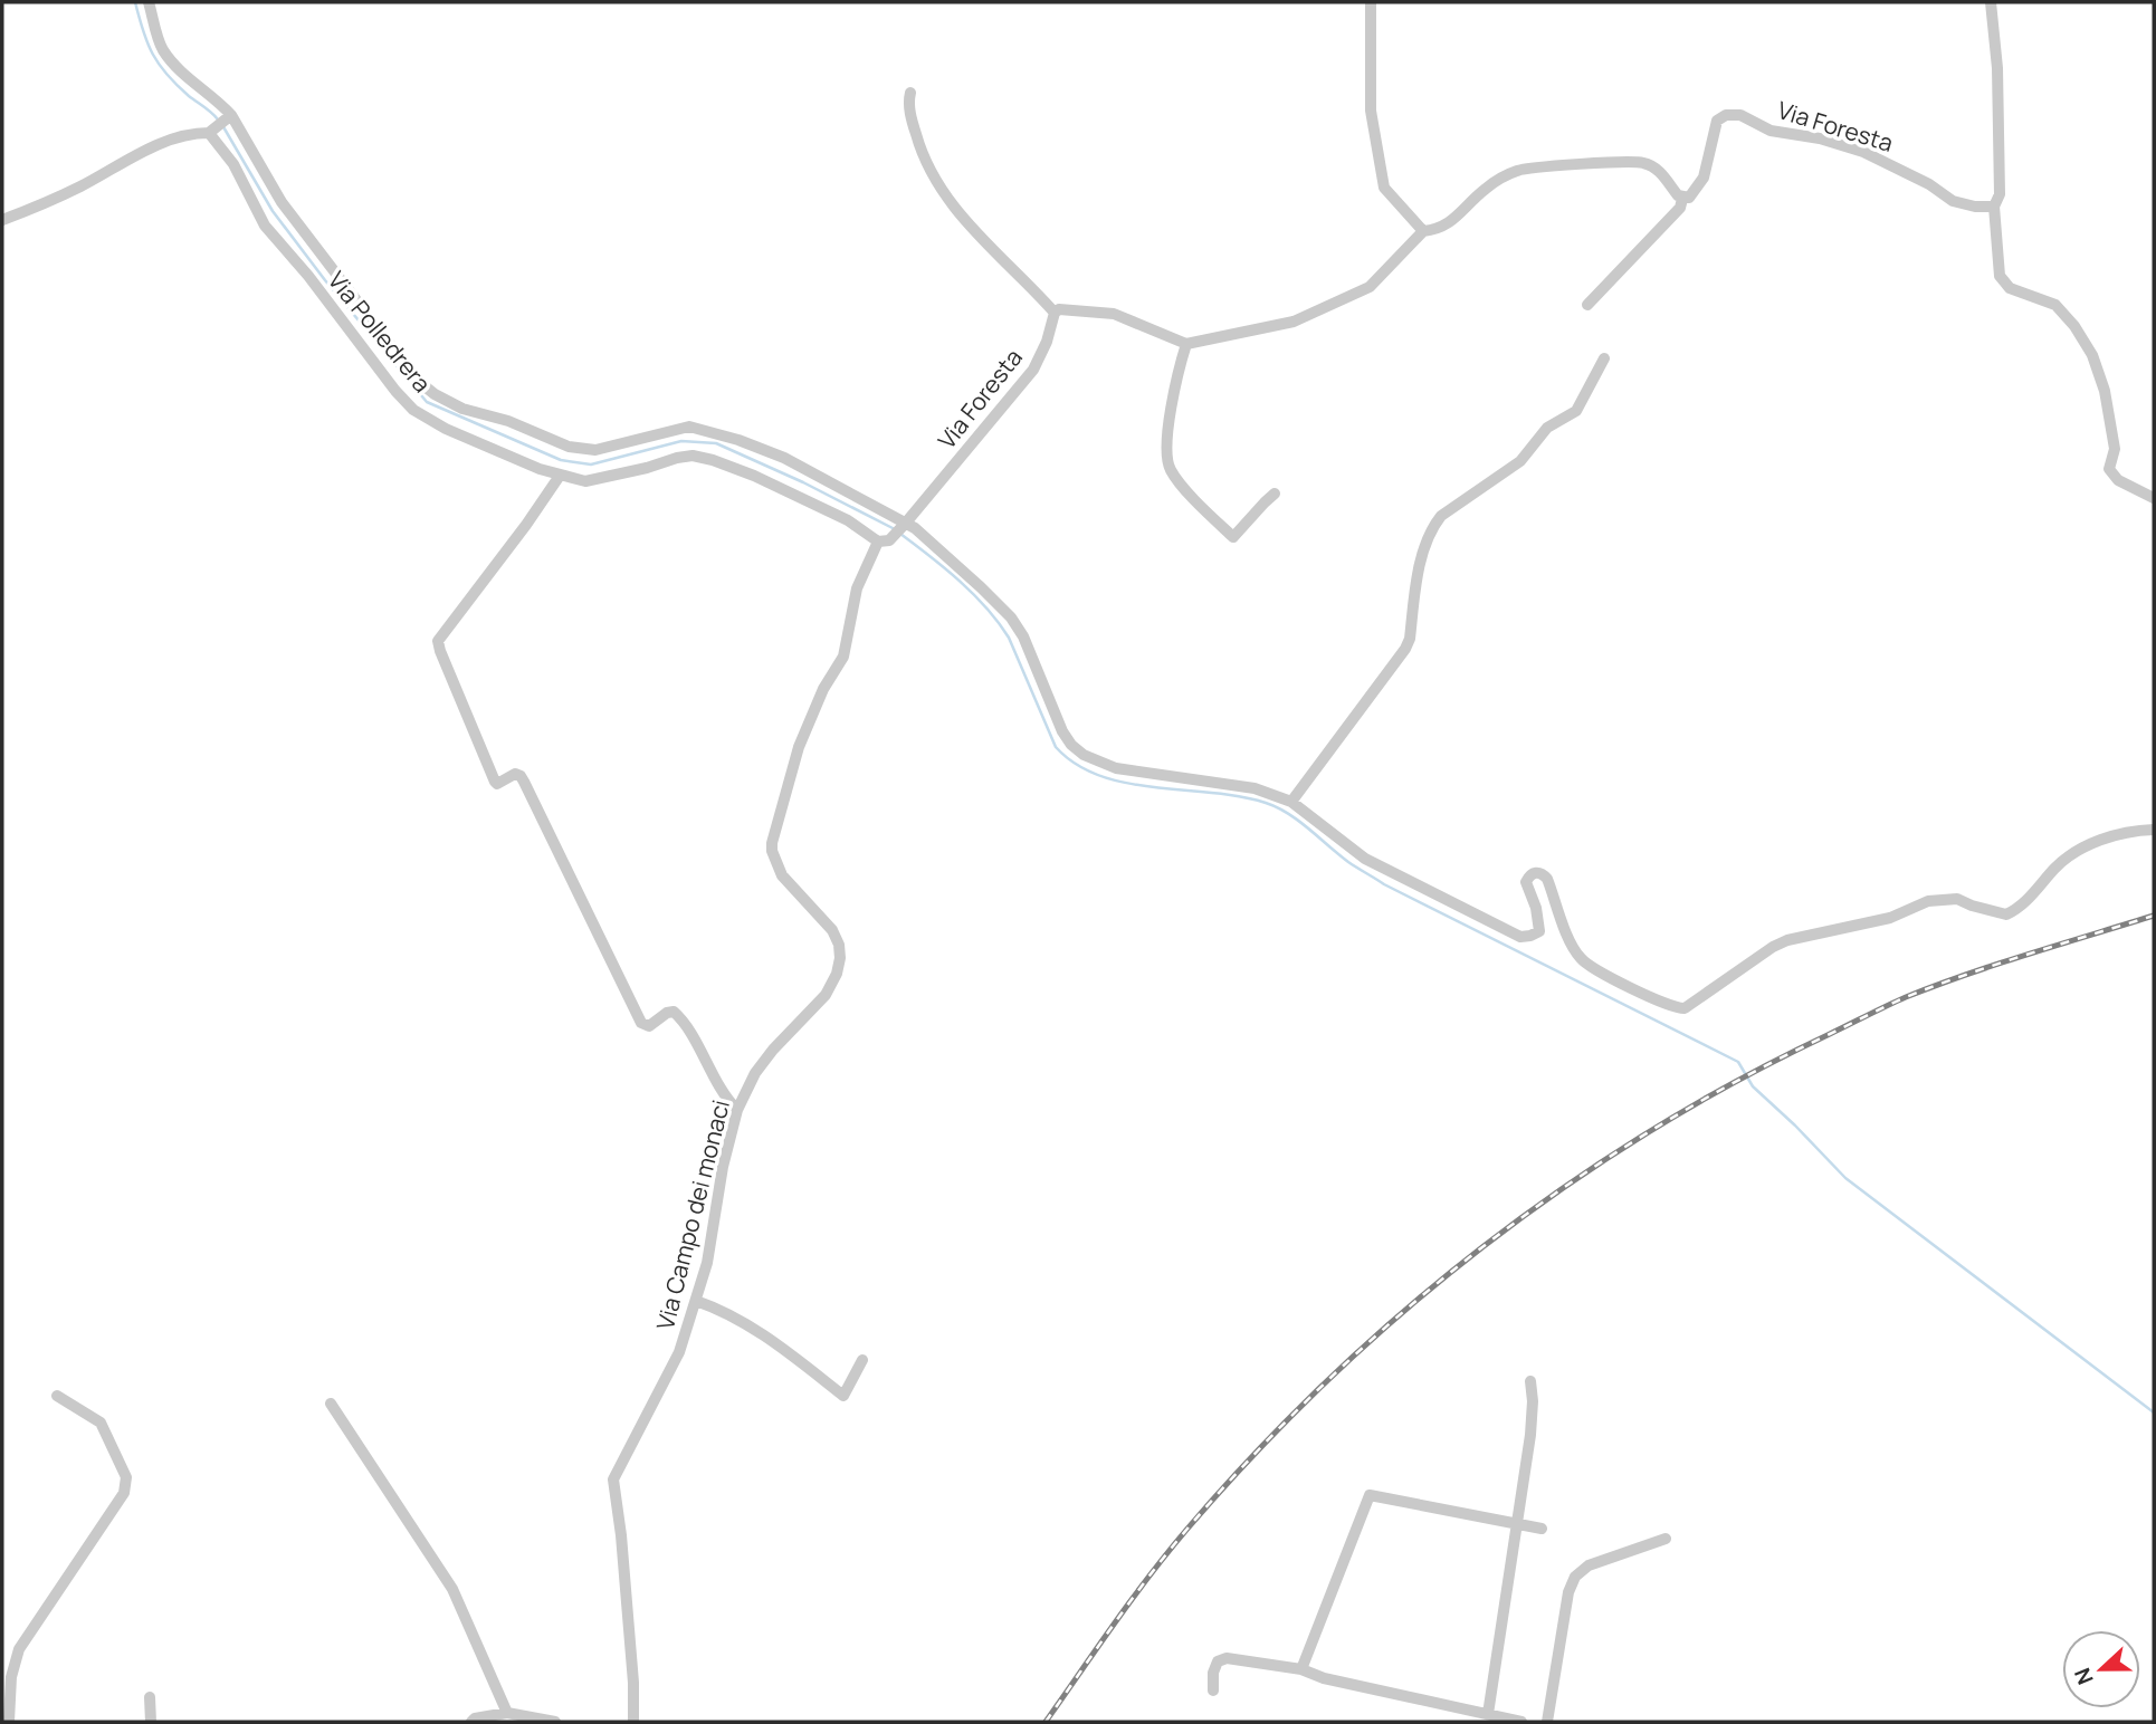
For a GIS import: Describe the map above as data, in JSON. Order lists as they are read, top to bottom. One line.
{"streets":{"street":["Via Foresta","Via Polledrera","Via Campo dei monaci"]},"crossings":[["Via Foresta","Via Polledrera"],["Via Foresta","Via Campo dei monaci"],["Via Polledrera","Via Campo dei monaci"]],"north":"left"}
